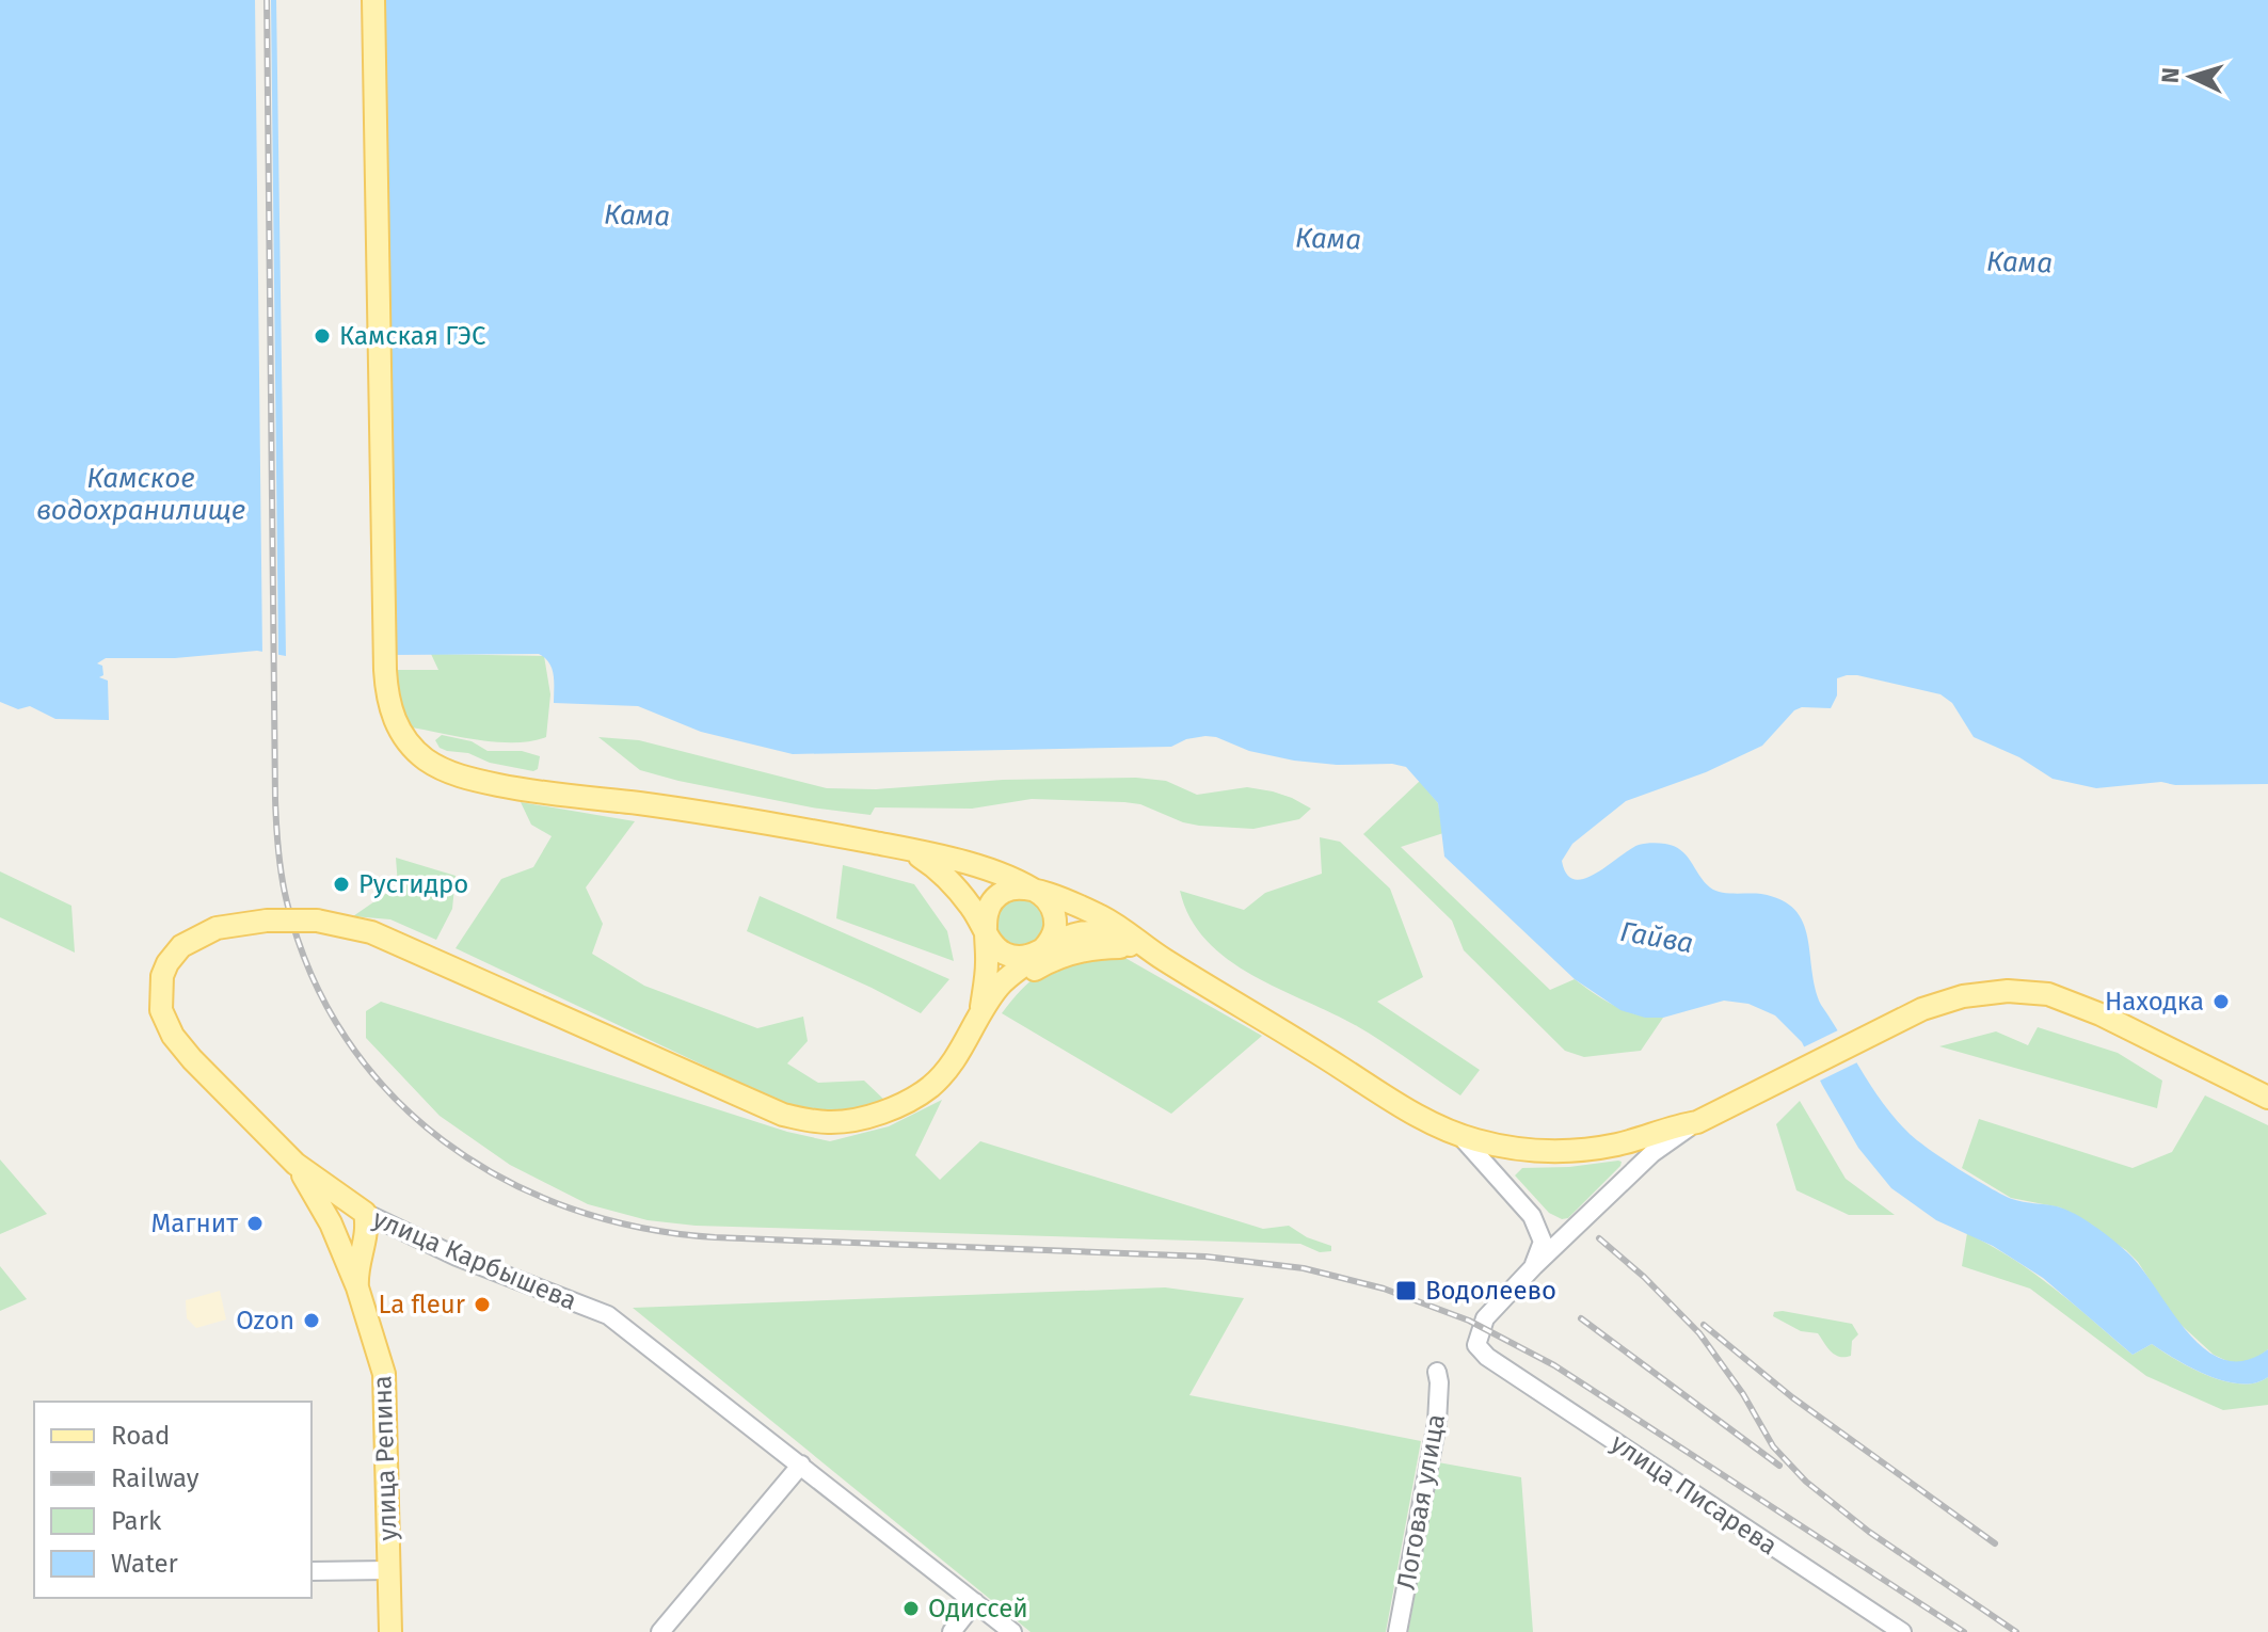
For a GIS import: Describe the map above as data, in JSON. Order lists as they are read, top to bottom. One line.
{"streets":{"main road":["улица Карбышева","улица Репина"],"street":["улица Писарева","Логовая улица"]},"crossings":[["улица Карбышева","улица Репина"]],"water":["Кама","Камское водохранилище","Гайва"],"places":{"other":["Камская ГЭС","Русгидро","Находка","Магнит","La fleur","Ozon","Одиссей"],"transit":["Водолеево"]},"legend":["Road","Railway","Park","Water"],"north":"left"}
